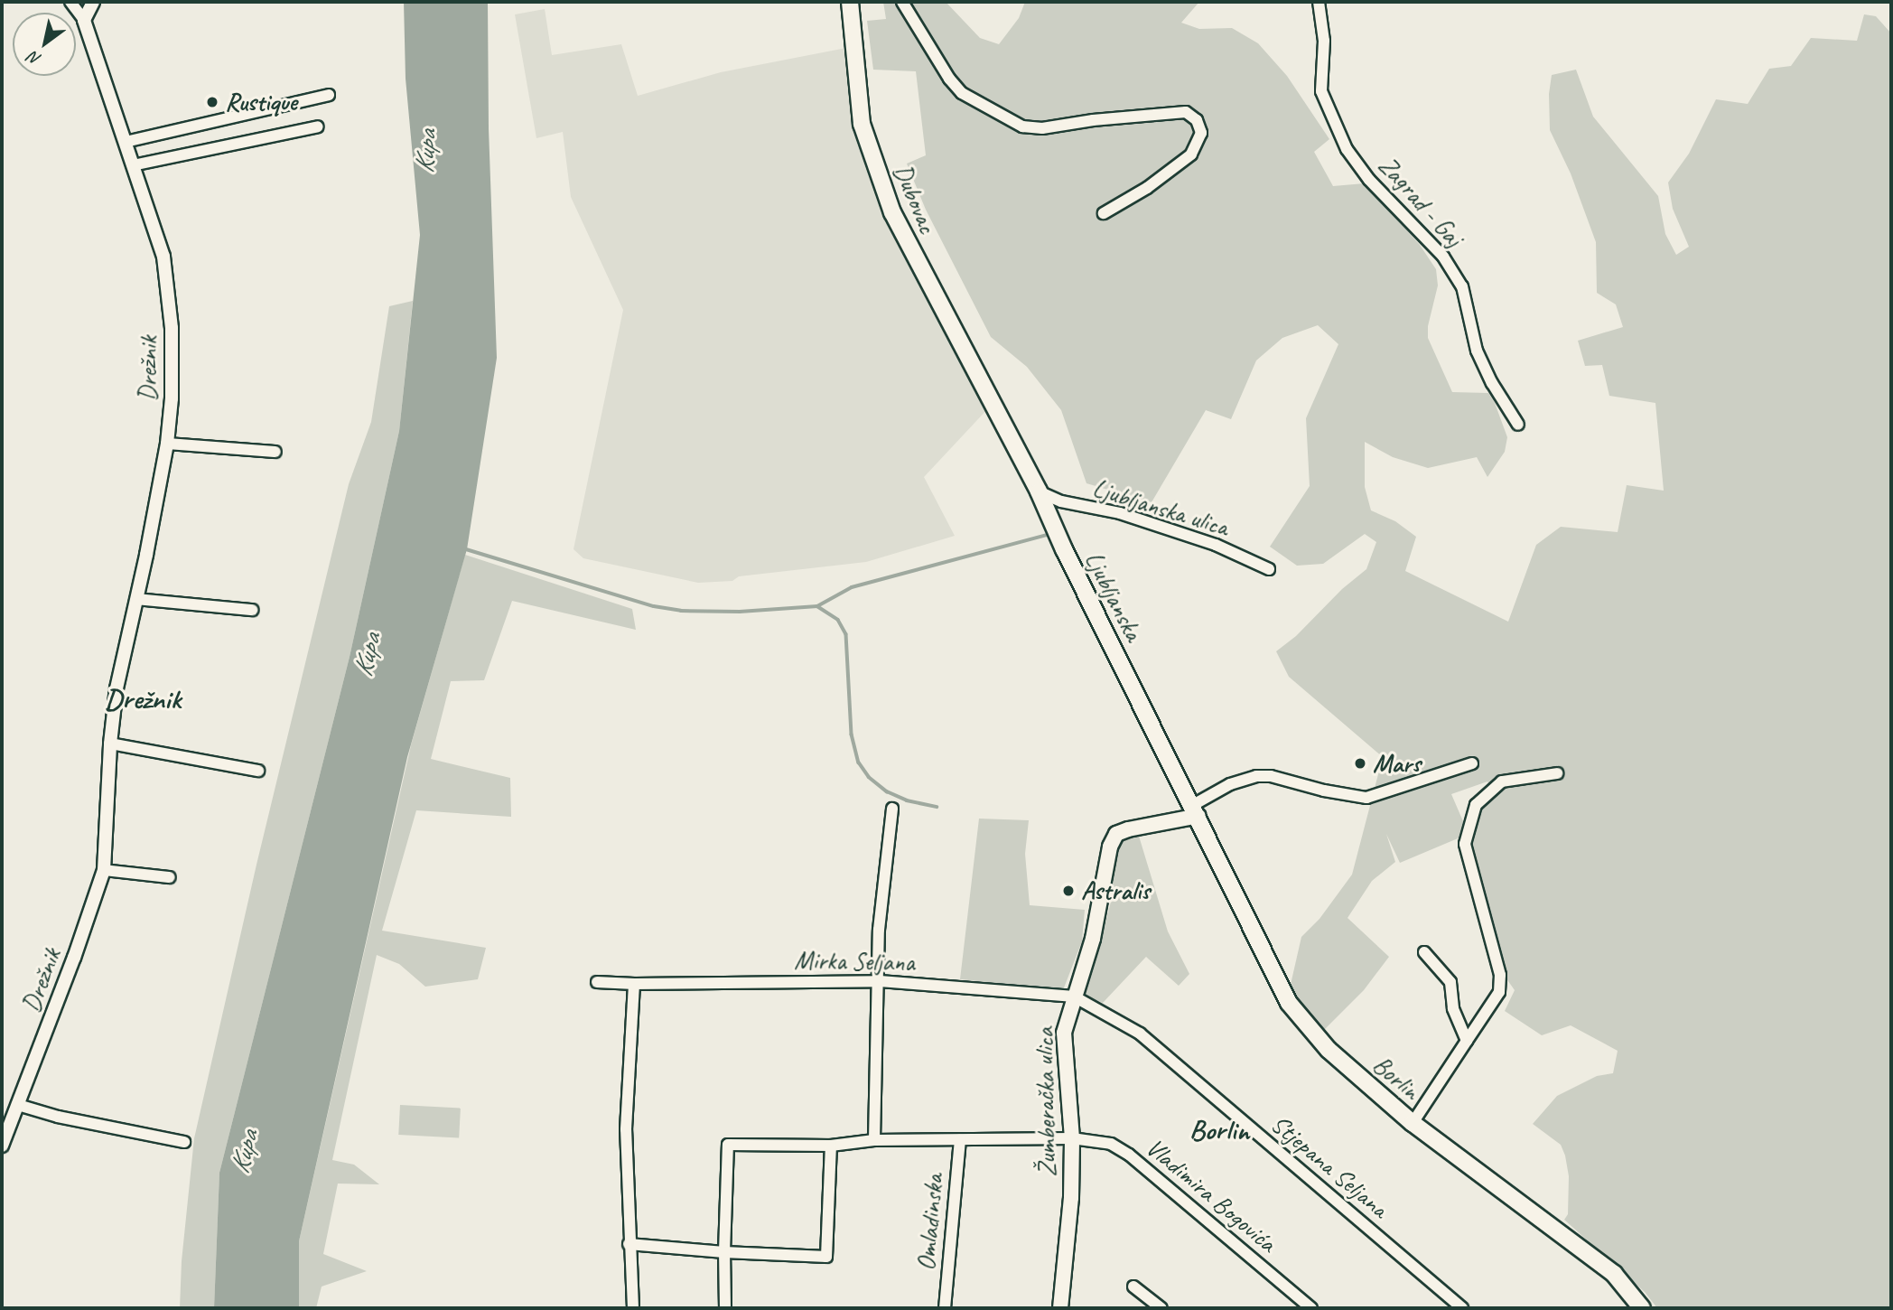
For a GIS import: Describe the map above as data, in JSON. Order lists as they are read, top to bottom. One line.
{"streets":{"main road":["Dubovac","Ljubljanska","Borlin","Žumberačka ulica"],"street":["Zagrad - Gaj","Drežnik","Ljubljanska ulica","Mirka Seljana","Stjepana Seljana","Vladimira Bogovića","Omladinska"]},"crossings":[["Dubovac","Ljubljanska"],["Ljubljanska ulica","Ljubljanska"],["Ljubljanska","Borlin"],["Ljubljanska","Žumberačka ulica"],["Mirka Seljana","Žumberačka ulica"],["Mirka Seljana","Stjepana Seljana"],["Borlin","Žumberačka ulica"],["Žumberačka ulica","Stjepana Seljana"],["Žumberačka ulica","Vladimira Bogovića"],["Vladimira Bogovića","Omladinska"]],"districts":["Drežnik","Borlin"],"water":["Kupa"],"places":["Rustique","Mars","Astralis"],"north":"bottom left"}
